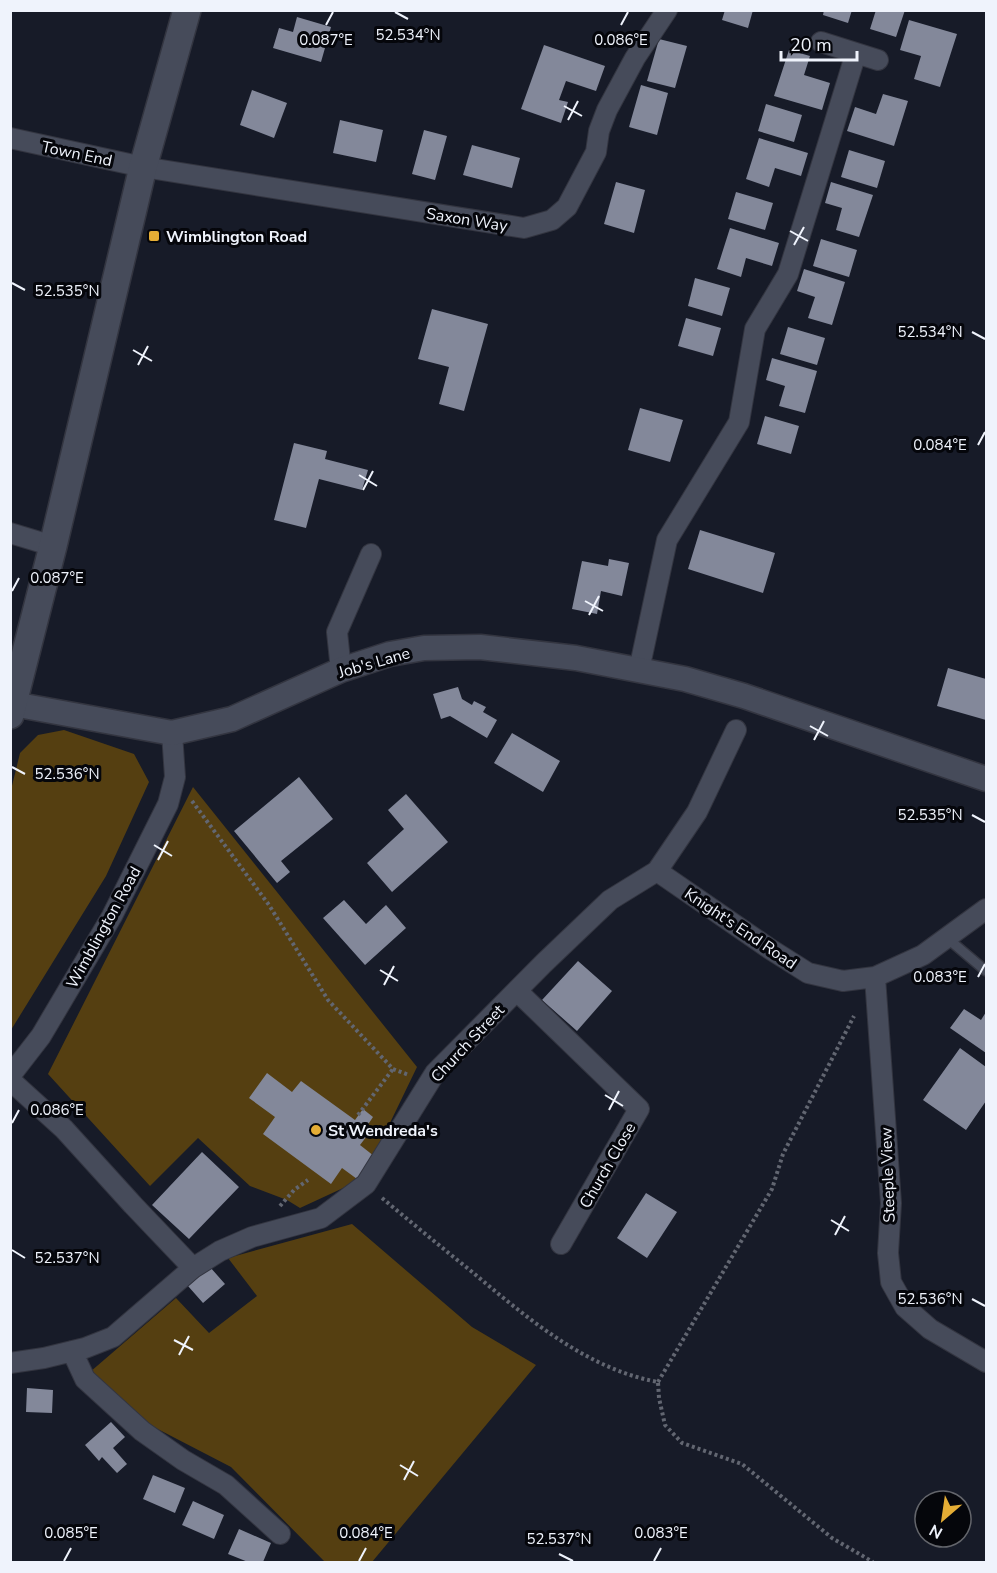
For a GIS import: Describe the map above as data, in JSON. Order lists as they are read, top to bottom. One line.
{"streets":{"street":["Town End","Saxon Way","Job's Lane","Wimblington Road","Knight's End Road","Church Street","Church Close","Steeple View"]},"crossings":[["Town End","Saxon Way"],["Job's Lane","Wimblington Road"],["Knight's End Road","Church Street"],["Knight's End Road","Steeple View"],["Church Street","Church Close"]],"places":{"transit":["Wimblington Road"],"other":["St Wendreda's"]},"scale_bar":"20 m","north":"bottom left","coordinates":["52.534°N","0.087°E","0.086°E","52.535°N","0.084°E","52.536°N","0.083°E","52.537°N","0.085°E"]}
